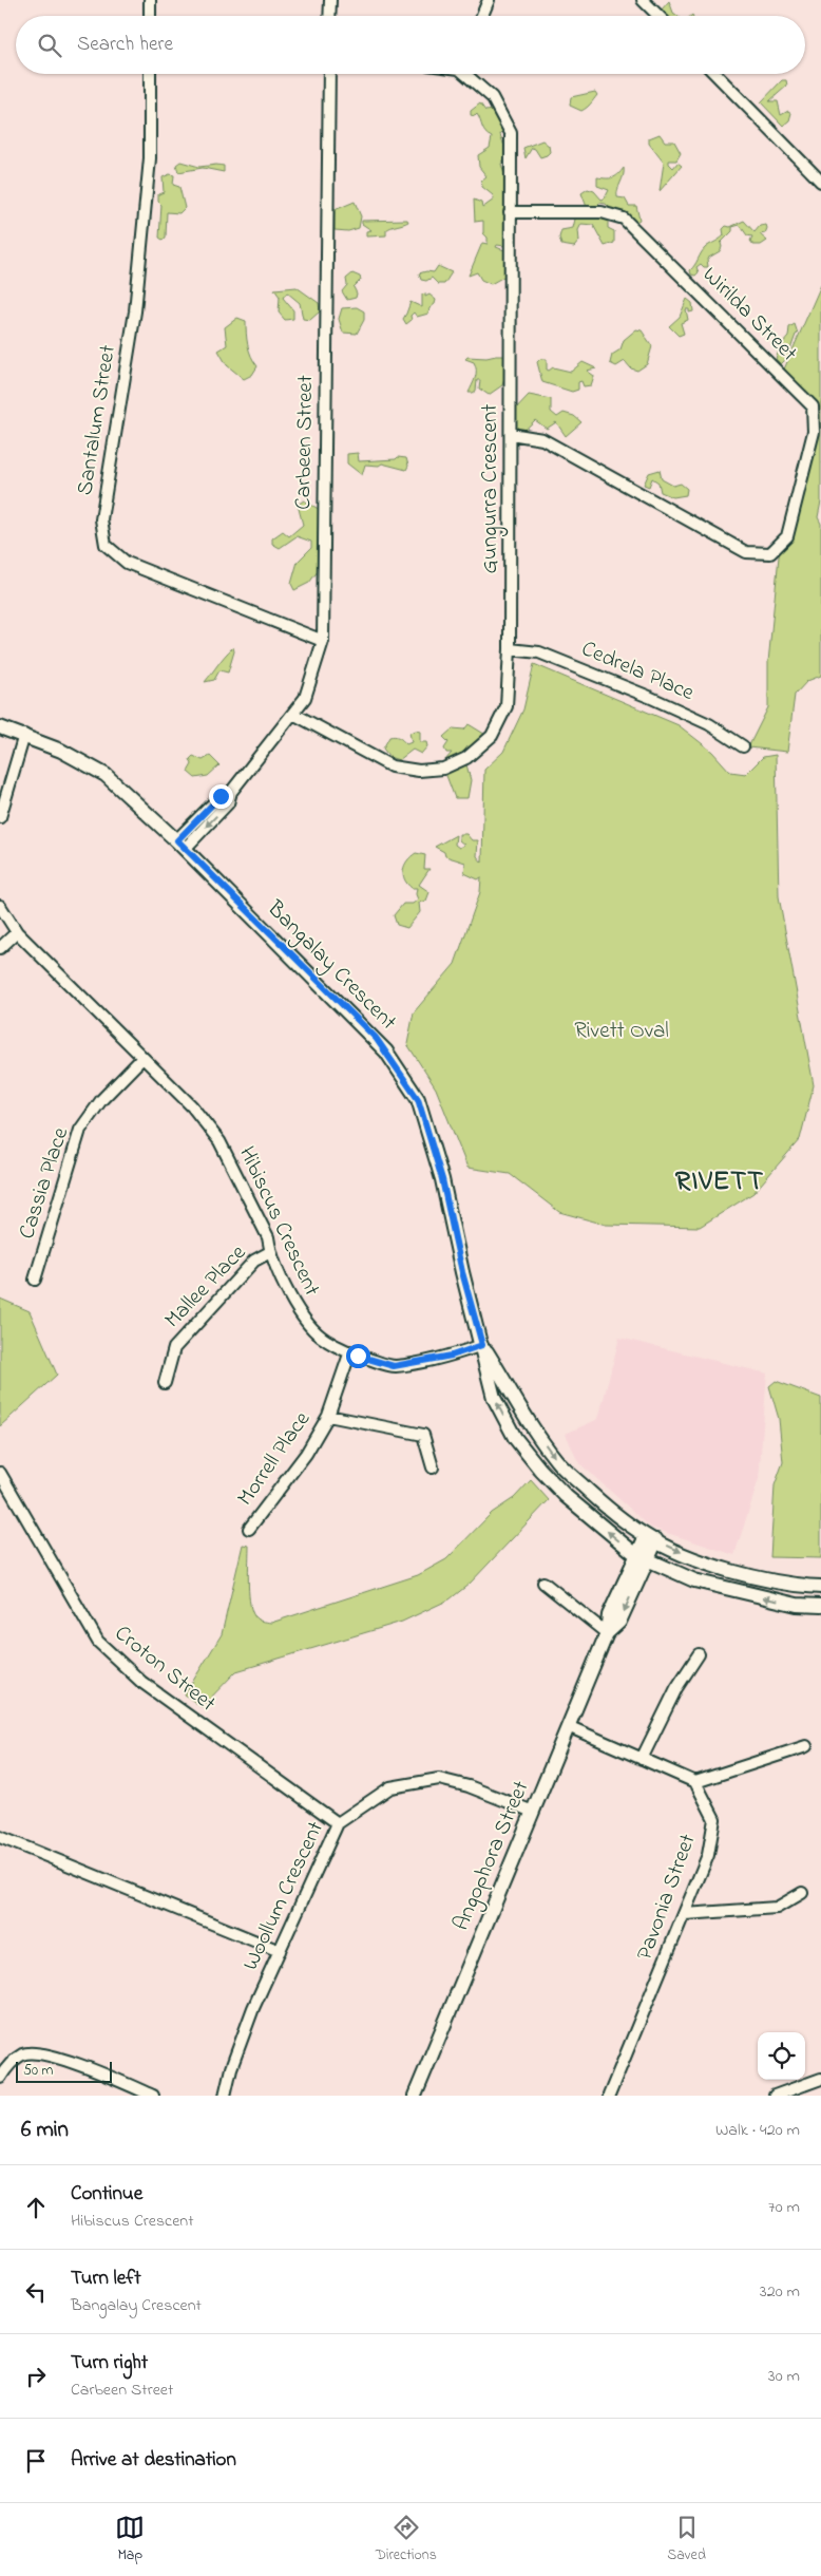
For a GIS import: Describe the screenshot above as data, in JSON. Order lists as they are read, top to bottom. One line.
{"streets":{"street":["Wirilda Street","Santalum Street","Carbeen Street","Gungurra Crescent","Cedrela Place","Bangalay Crescent","Cassia Place","Hibiscus Crescent","Mallee Place","Morrell Place","Croton Street","Angophora Street","Woollum Crescent","Pavonia Street"]},"crossings":[["Wirilda Street","Gungurra Crescent"],["Santalum Street","Carbeen Street"],["Carbeen Street","Gungurra Crescent"],["Carbeen Street","Bangalay Crescent"],["Gungurra Crescent","Cedrela Place"],["Bangalay Crescent","Hibiscus Crescent"],["Bangalay Crescent","Angophora Street"],["Cassia Place","Hibiscus Crescent"],["Hibiscus Crescent","Mallee Place"],["Hibiscus Crescent","Morrell Place"],["Croton Street","Woollum Crescent"],["Angophora Street","Woollum Crescent"]],"districts":["RIVETT"],"parks":["Rivett Oval"],"scale_bar":"50 m","page":{"search":"Search here","scale":"50 m","heading":["6 min","Walk · 420 m"],"list":[["Continue","Hibiscus Crescent","70 m"],["Turn left","Bangalay Crescent","320 m"],["Turn right","Carbeen Street","30 m"],"Arrive at destination"],"nav":["Map","Directions","Saved"]}}
